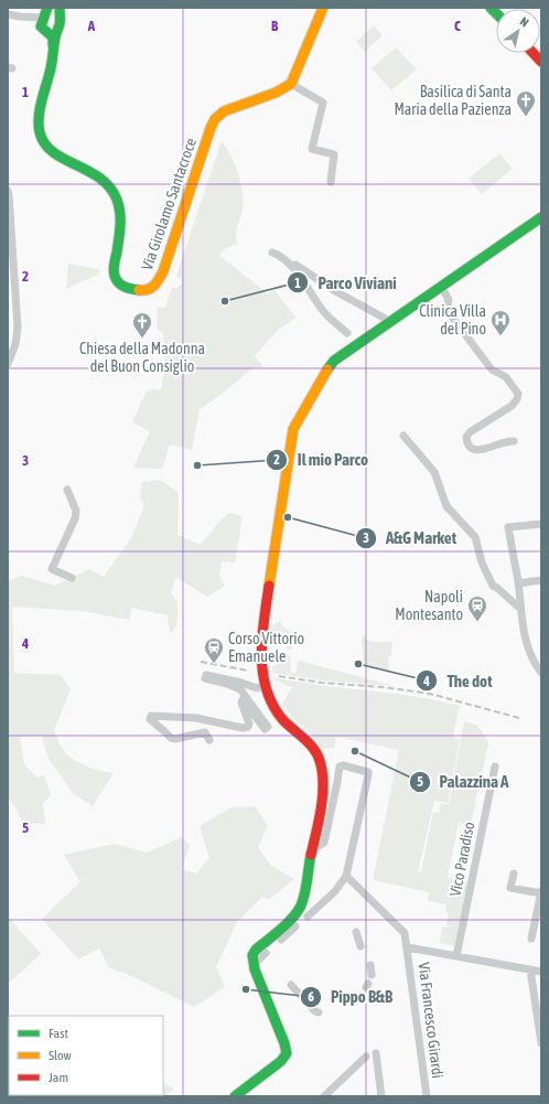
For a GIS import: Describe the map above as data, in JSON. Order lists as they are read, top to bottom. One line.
{"streets":{"main road":["Via Girolamo Santacroce"],"street":["Vico Paradiso","Via Francesco Girardi"]},"places":{"church":["Basilica di Santa Maria della Pazienza","Chiesa della Madonna del Buon Consiglio"],"other":["Parco Viviani","Il mio Parco","A&G Market","The dot","Palazzina A","Pippo B&B"],"hospital":["Clinica Villa del Pino"],"station":["Napoli Montesanto","Corso Vittorio Emanuele"]},"legend":["Fast","Slow","Jam"],"north":"top right","grid":{"columns":["A","B","C"],"rows":["1","2","3","4","5"]}}
